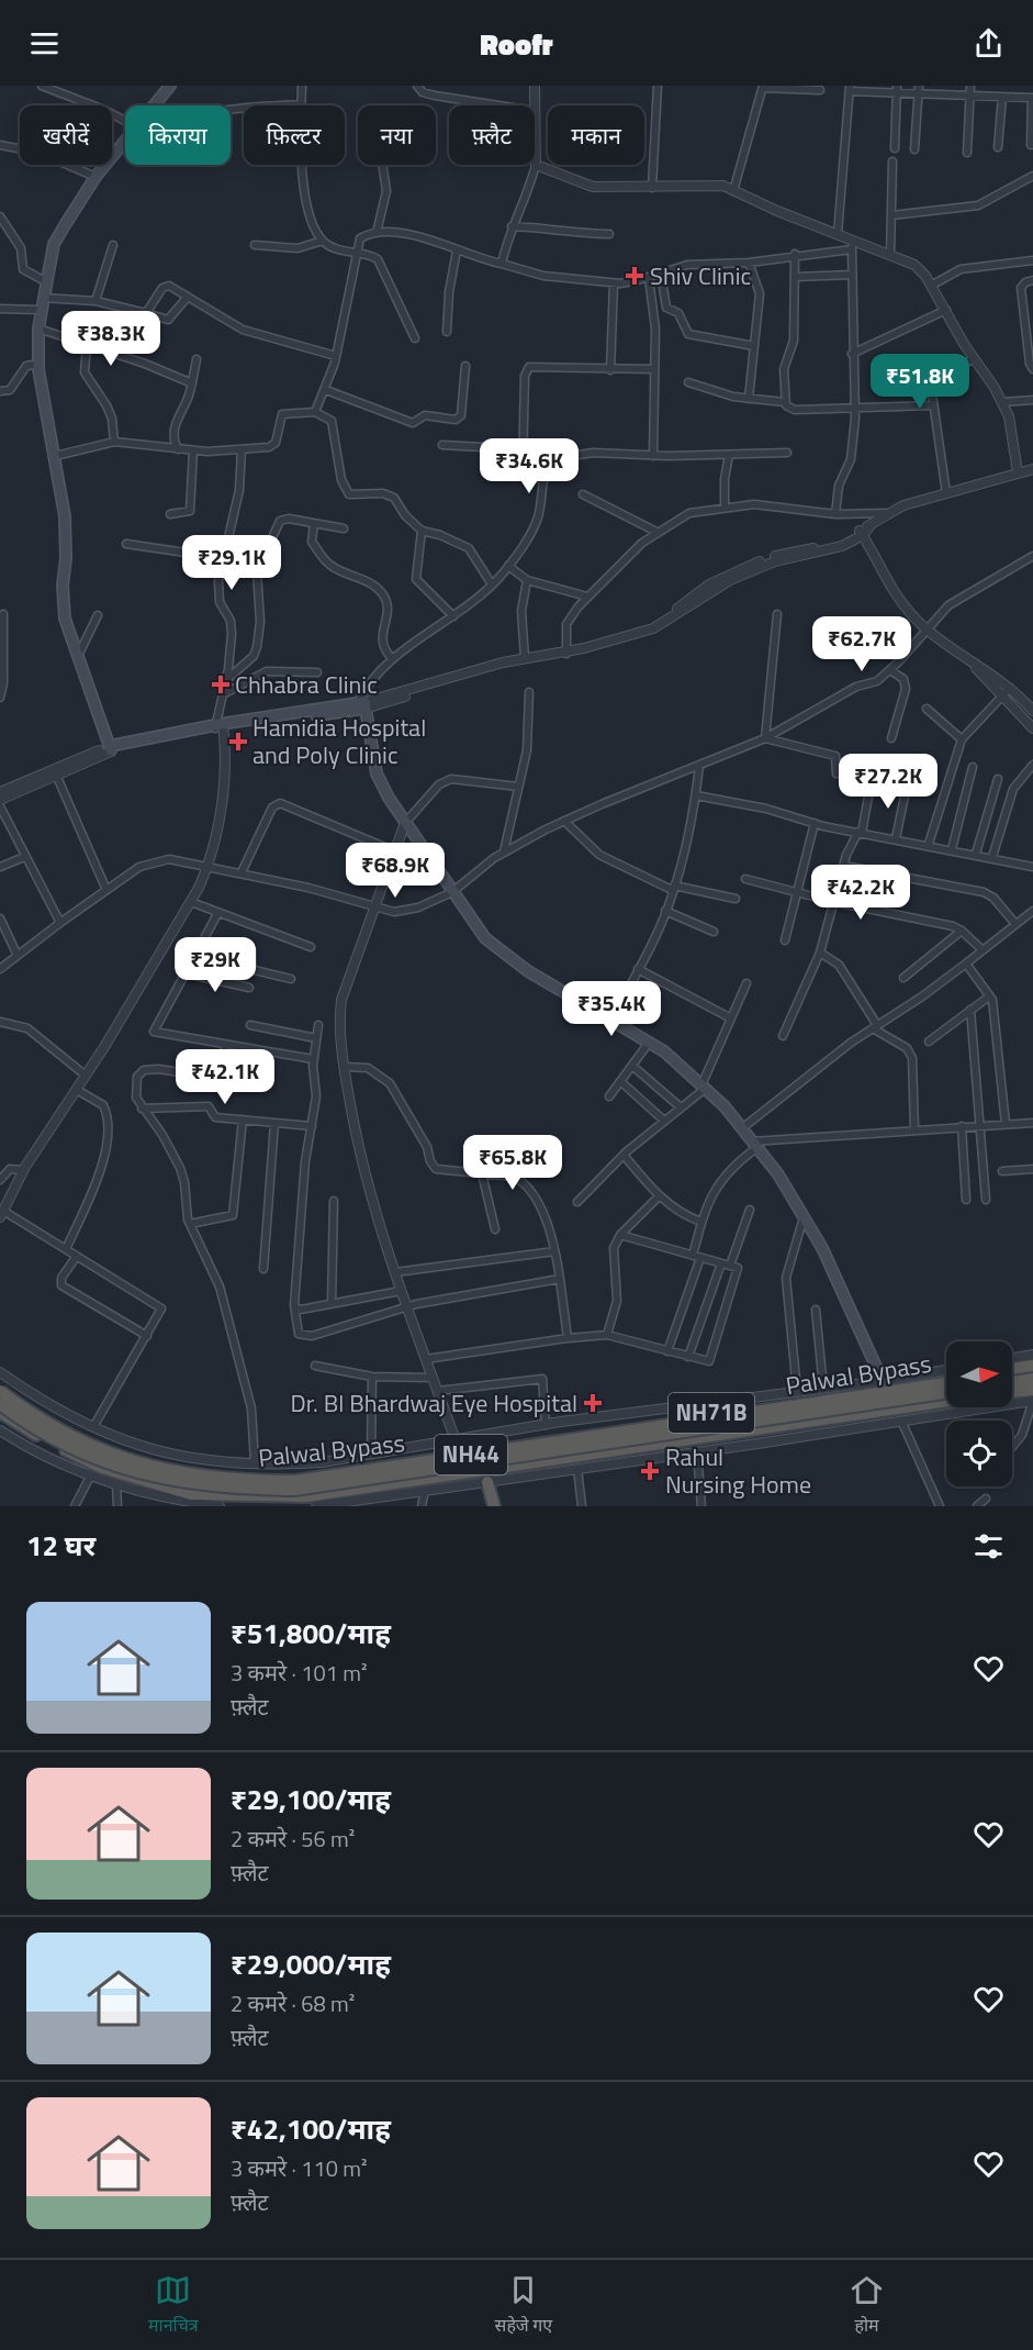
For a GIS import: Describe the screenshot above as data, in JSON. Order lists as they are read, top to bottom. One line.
{"streets":{"highway":["Palwal Bypass","NH71B","NH44"]},"crossings":[["Palwal Bypass","NH71B"]],"places":{"health":["Shiv Clinic","Chhabra Clinic","Hamidia Hospital and Poly Clinic","Dr. Bl Bhardwaj Eye Hospital","Rahul Nursing Home"]},"north":"right","page":{"header":"Roofr","chip":["खरीदें","किराया","फ़िल्टर","नया","फ़्लैट","मकान"],"price":["₹38.3K","₹51.8K","₹34.6K","₹29.1K","₹62.7K","₹27.2K","₹68.9K","₹42.2K","₹29K","₹35.4K","₹42.1K","₹65.8K"],"heading":"12 घर","list":[{"name":"₹51,800/माह","note":"3 कमरे · 101 m² · फ़्लैट"},{"name":"₹29,100/माह","note":"2 कमरे · 56 m² · फ़्लैट"},{"name":"₹29,000/माह","note":"2 कमरे · 68 m² · फ़्लैट"},{"name":"₹42,100/माह","note":"3 कमरे · 110 m² · फ़्लैट"}],"tabs":["मानचित्र","सहेजे गए","होम"]}}
